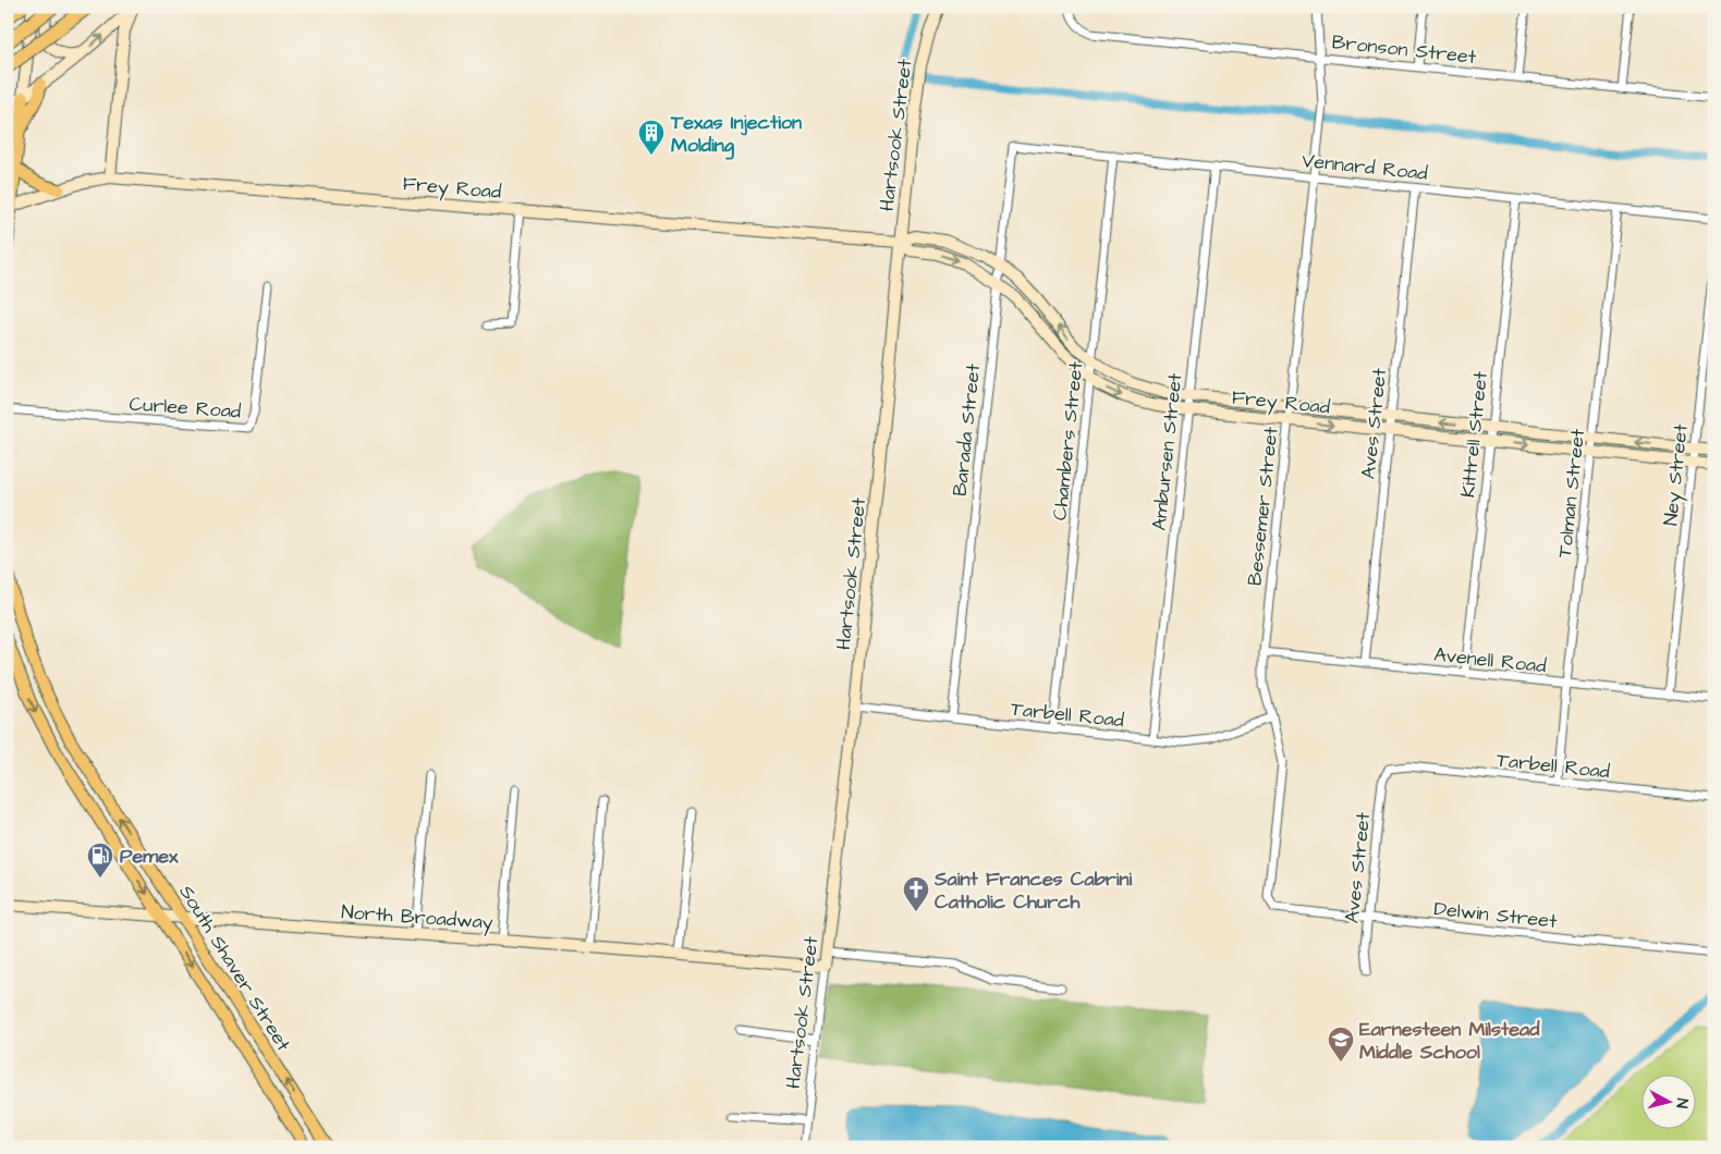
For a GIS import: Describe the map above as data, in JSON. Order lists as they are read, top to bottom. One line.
{"streets":{"main road":["South Shaver Street"],"street":["Bronson Street","Hartsook Street","Vennard Road","Frey Road","Curlee Road","Aves Street","Barada Street","Kittrell Street","Chambers Street","Ambursen Street","Ney Street","Tolman Street","Bessemer Street","Avenell Road","Tarbell Road","Delwin Street","North Broadway"]},"crossings":[["Bronson Street","Bessemer Street"],["Hartsook Street","Frey Road"],["Hartsook Street","Tarbell Road"],["Hartsook Street","North Broadway"],["Vennard Road","Aves Street"],["Vennard Road","Barada Street"],["Vennard Road","Kittrell Street"],["Vennard Road","Chambers Street"],["Vennard Road","Ambursen Street"],["Vennard Road","Tolman Street"],["Vennard Road","Bessemer Street"],["Frey Road","Aves Street"],["Frey Road","Barada Street"],["Frey Road","Kittrell Street"],["Frey Road","Chambers Street"],["Frey Road","Ambursen Street"],["Frey Road","Ney Street"],["Frey Road","Tolman Street"],["Frey Road","Bessemer Street"],["Aves Street","Avenell Road"],["Aves Street","Tarbell Road"],["Aves Street","Delwin Street"],["Barada Street","Tarbell Road"],["Kittrell Street","Avenell Road"],["Chambers Street","Tarbell Road"],["Ambursen Street","Tarbell Road"],["Ney Street","Avenell Road"],["Tolman Street","Avenell Road"],["Tolman Street","Tarbell Road"],["Bessemer Street","Avenell Road"],["Bessemer Street","Tarbell Road"],["Bessemer Street","Delwin Street"],["North Broadway","South Shaver Street"]],"places":{"building":["Texas Injection Molding"],"fuel station":["Pemex"],"church":["Saint Frances Cabrini Catholic Church"],"school or university":["Earnesteen Milstead Middle School"]},"north":"right"}
